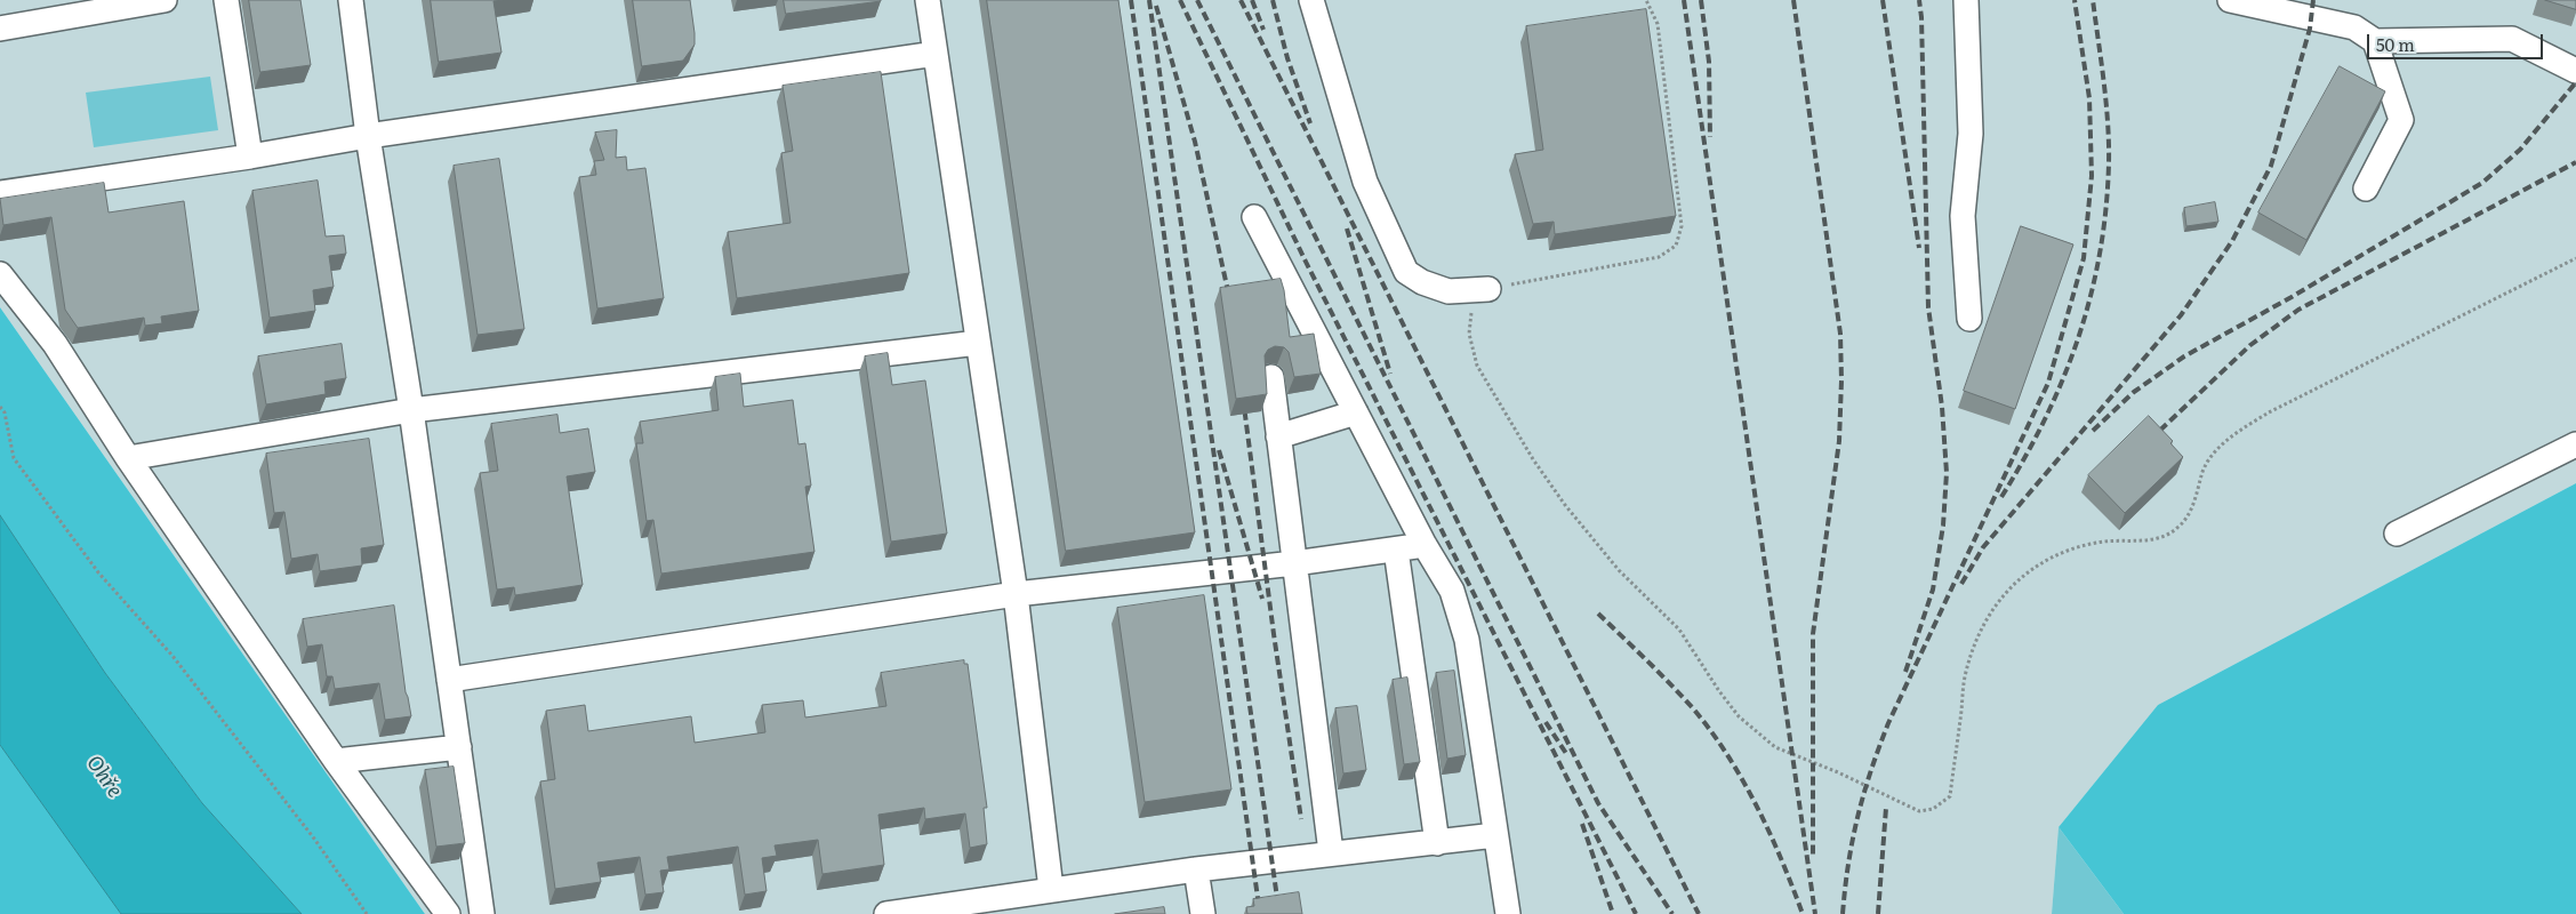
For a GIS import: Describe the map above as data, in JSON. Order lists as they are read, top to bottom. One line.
{"water":["Ohře"],"scale_bar":"50 m"}
